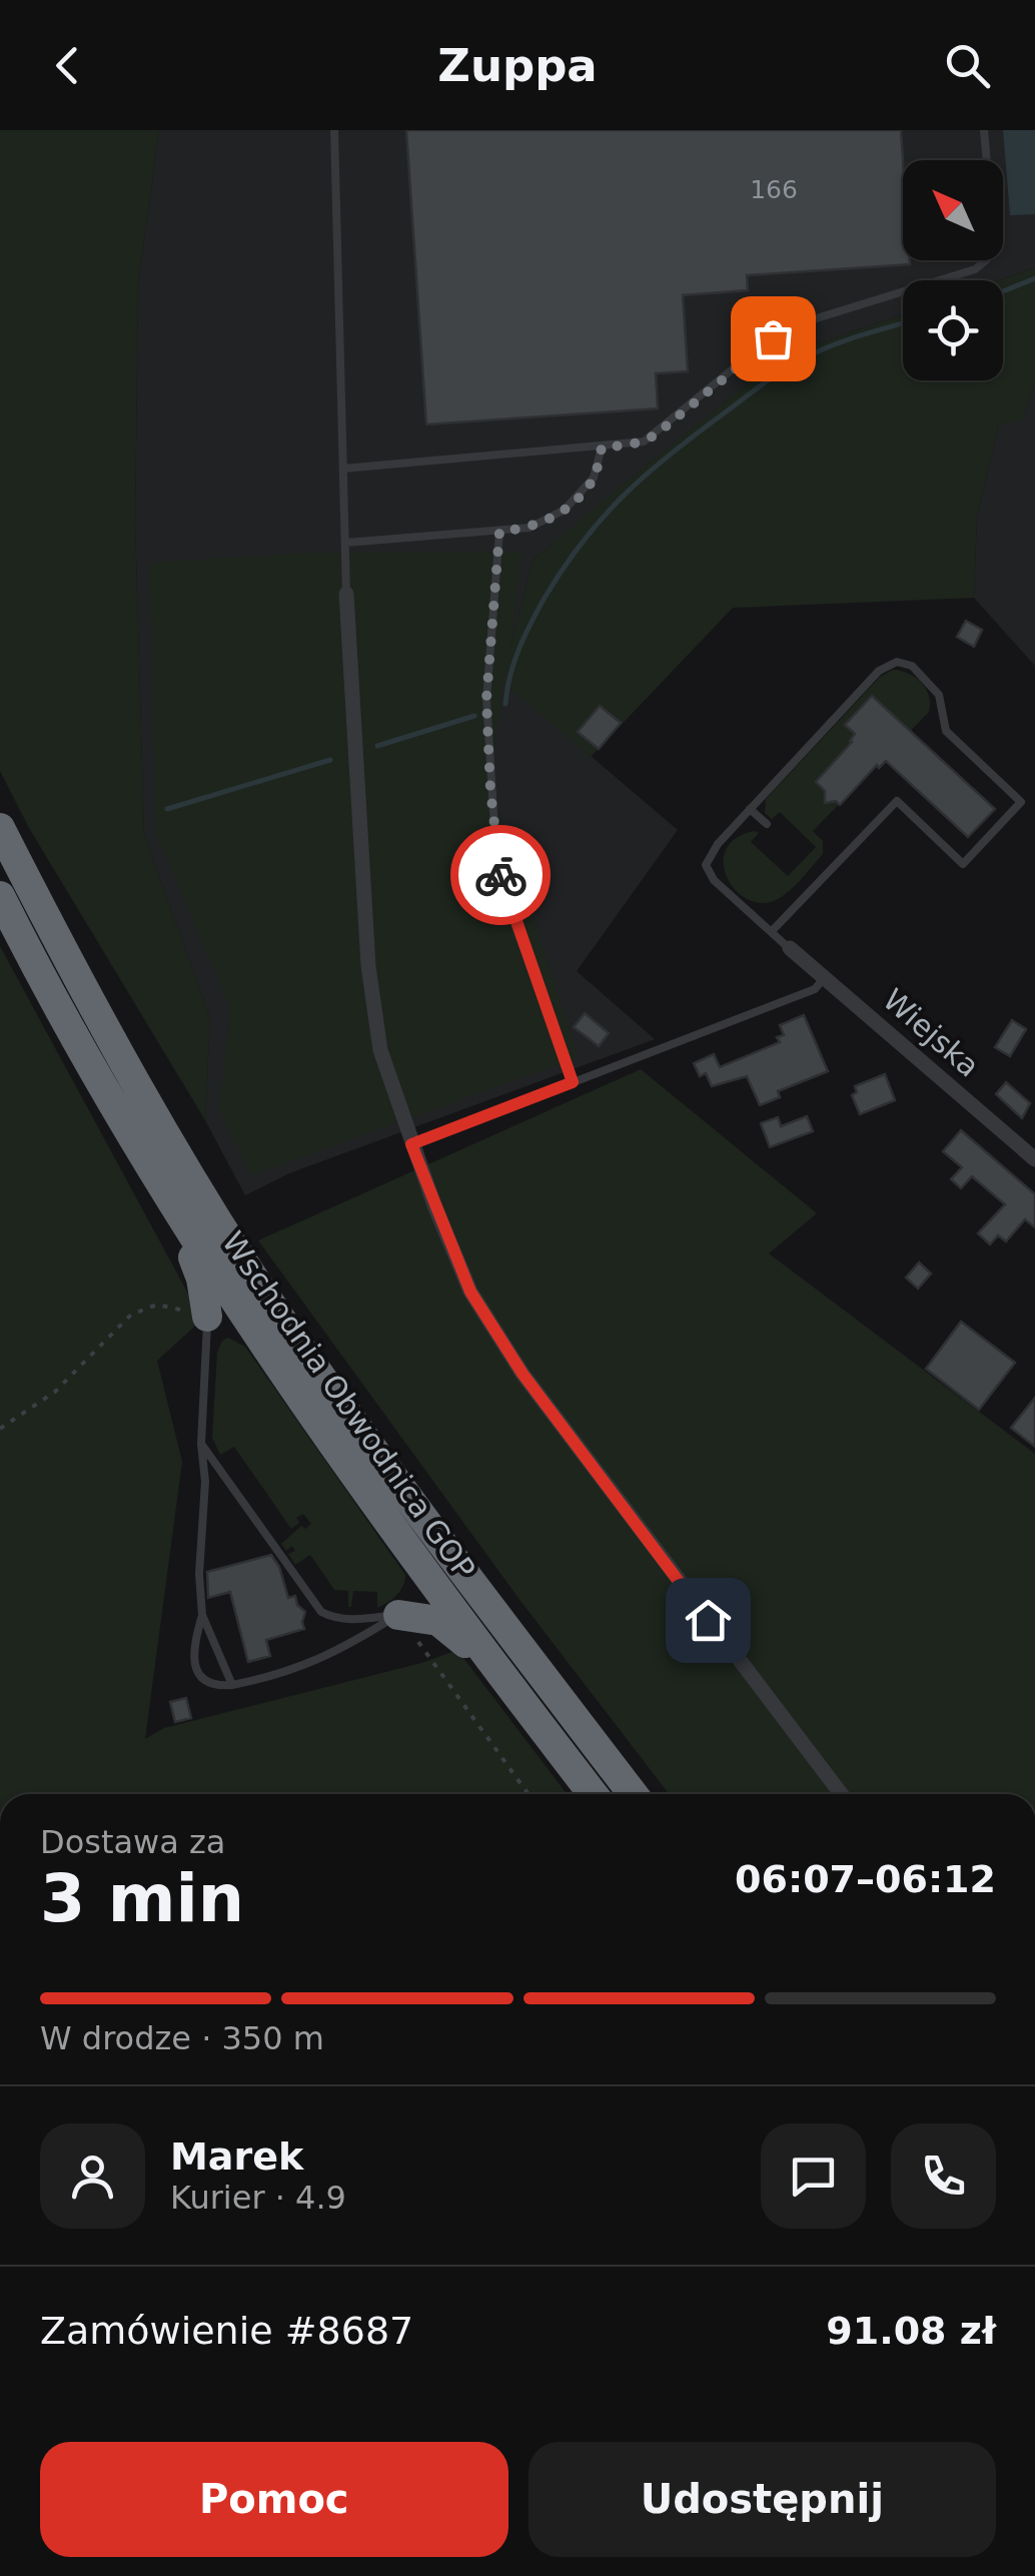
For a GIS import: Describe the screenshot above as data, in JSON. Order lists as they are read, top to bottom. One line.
{"streets":{"highway":["Wschodnia Obwodnica GOP"],"street":["Wiejska"]},"house_numbers":["166"],"north":"top left","page":{"header":"Zuppa","heading":["3 min","Dostawa za","06:07–06:12"],"panel":["Marek","Kurier · 4.9","Zamówienie #8687","91.08 zł"],"bar":"W drodze · 350 m","buttons":["Pomoc","Udostępnij"]}}
